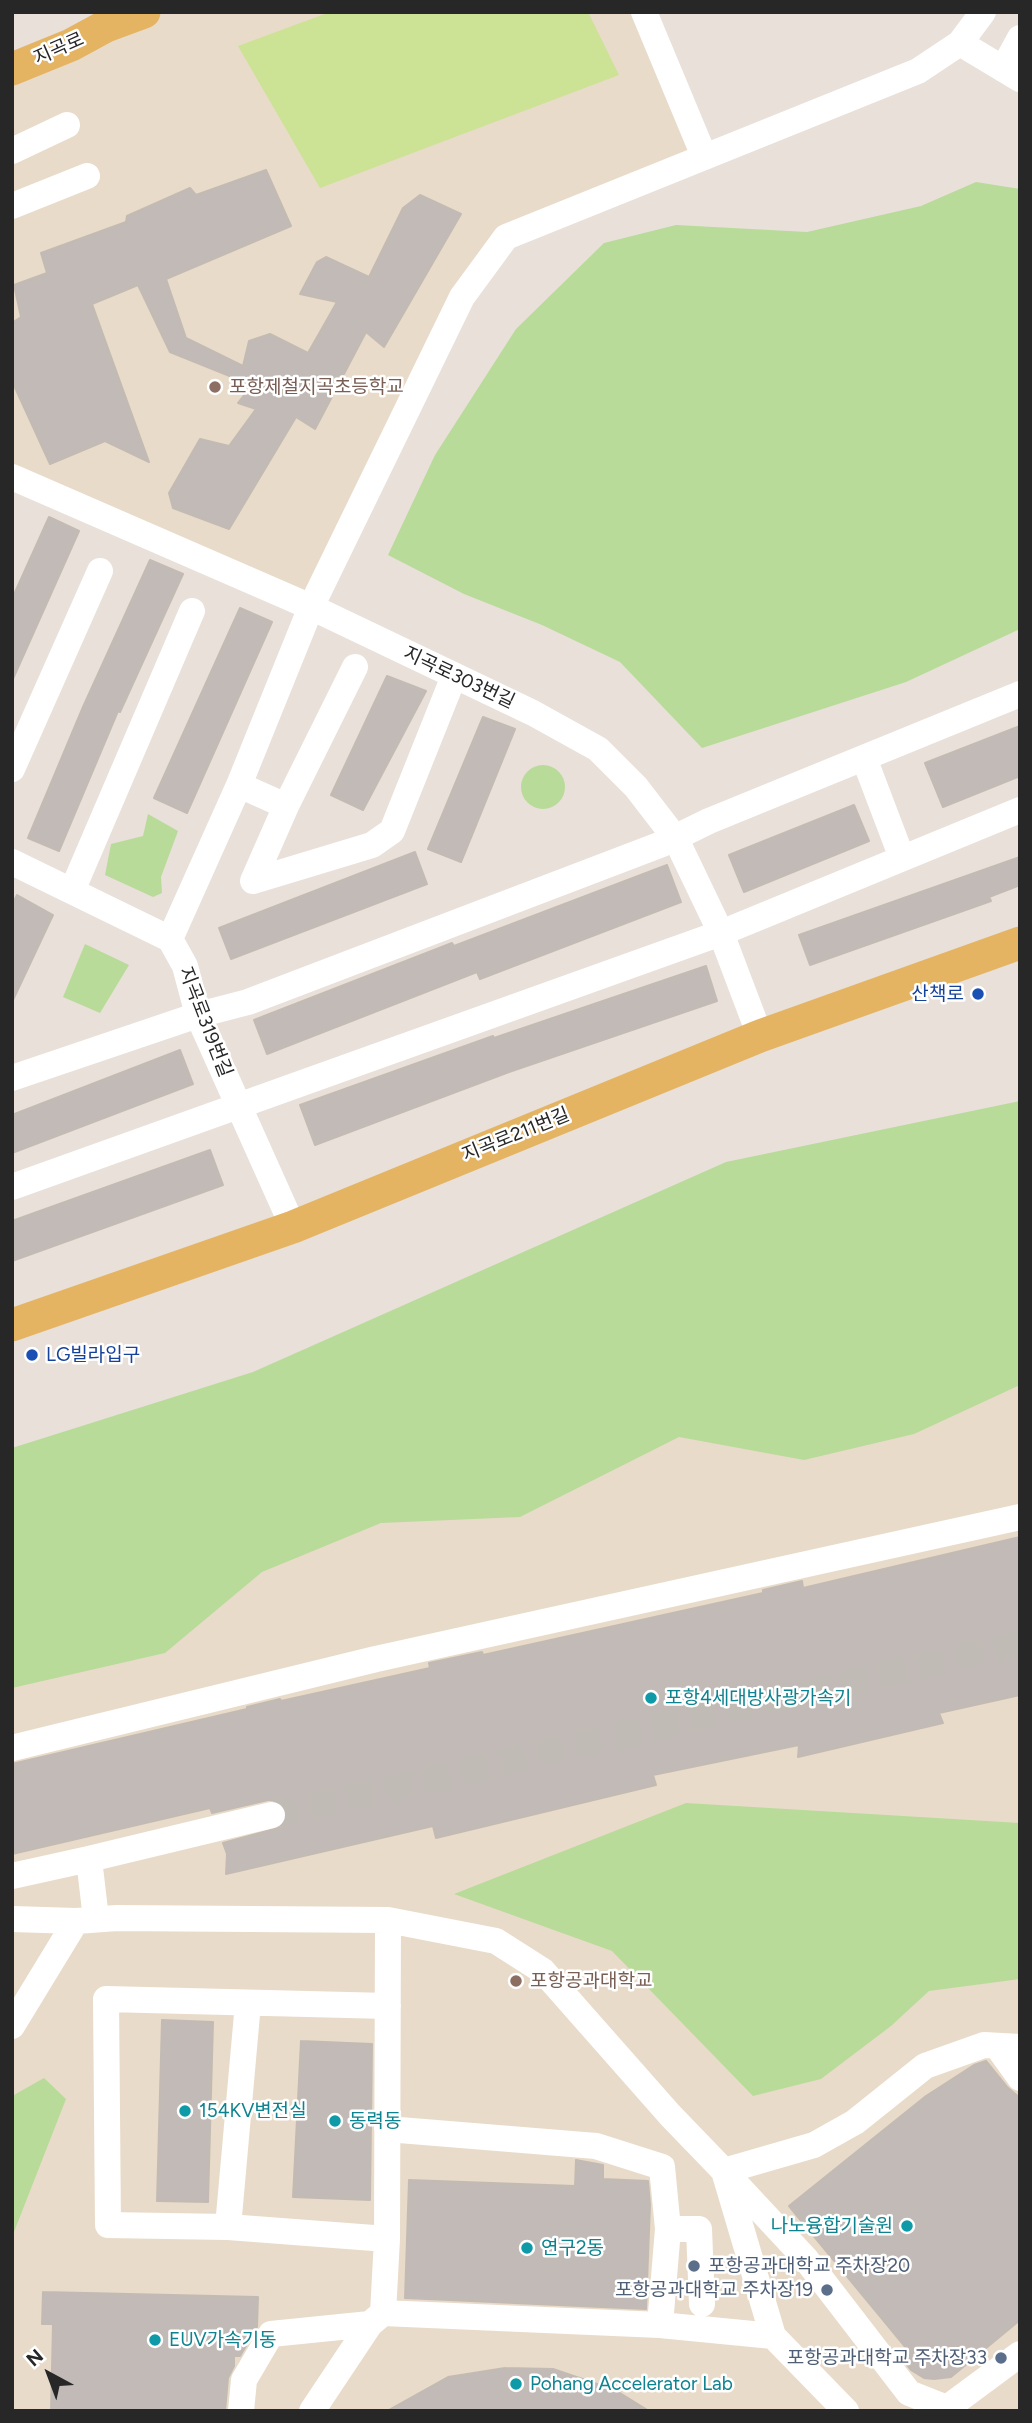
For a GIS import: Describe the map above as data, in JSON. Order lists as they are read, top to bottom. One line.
{"streets":{"main road":["지곡로","지곡로211번길"],"street":["지곡로303번길","지곡로319번길"]},"crossings":[["지곡로303번길","지곡로211번길"],["지곡로319번길","지곡로211번길"]],"places":["포항제철지곡초등학교","산책로","LG빌라입구","포항4세대방사광가속기","포항공과대학교","154KV변전실","동력동","나노융합기술원","연구2동","포항공과대학교 주차장20","포항공과대학교 주차장19","EUV가속기동","포항공과대학교 주차장33","Pohang Accelerator Lab"],"north":"top left"}
